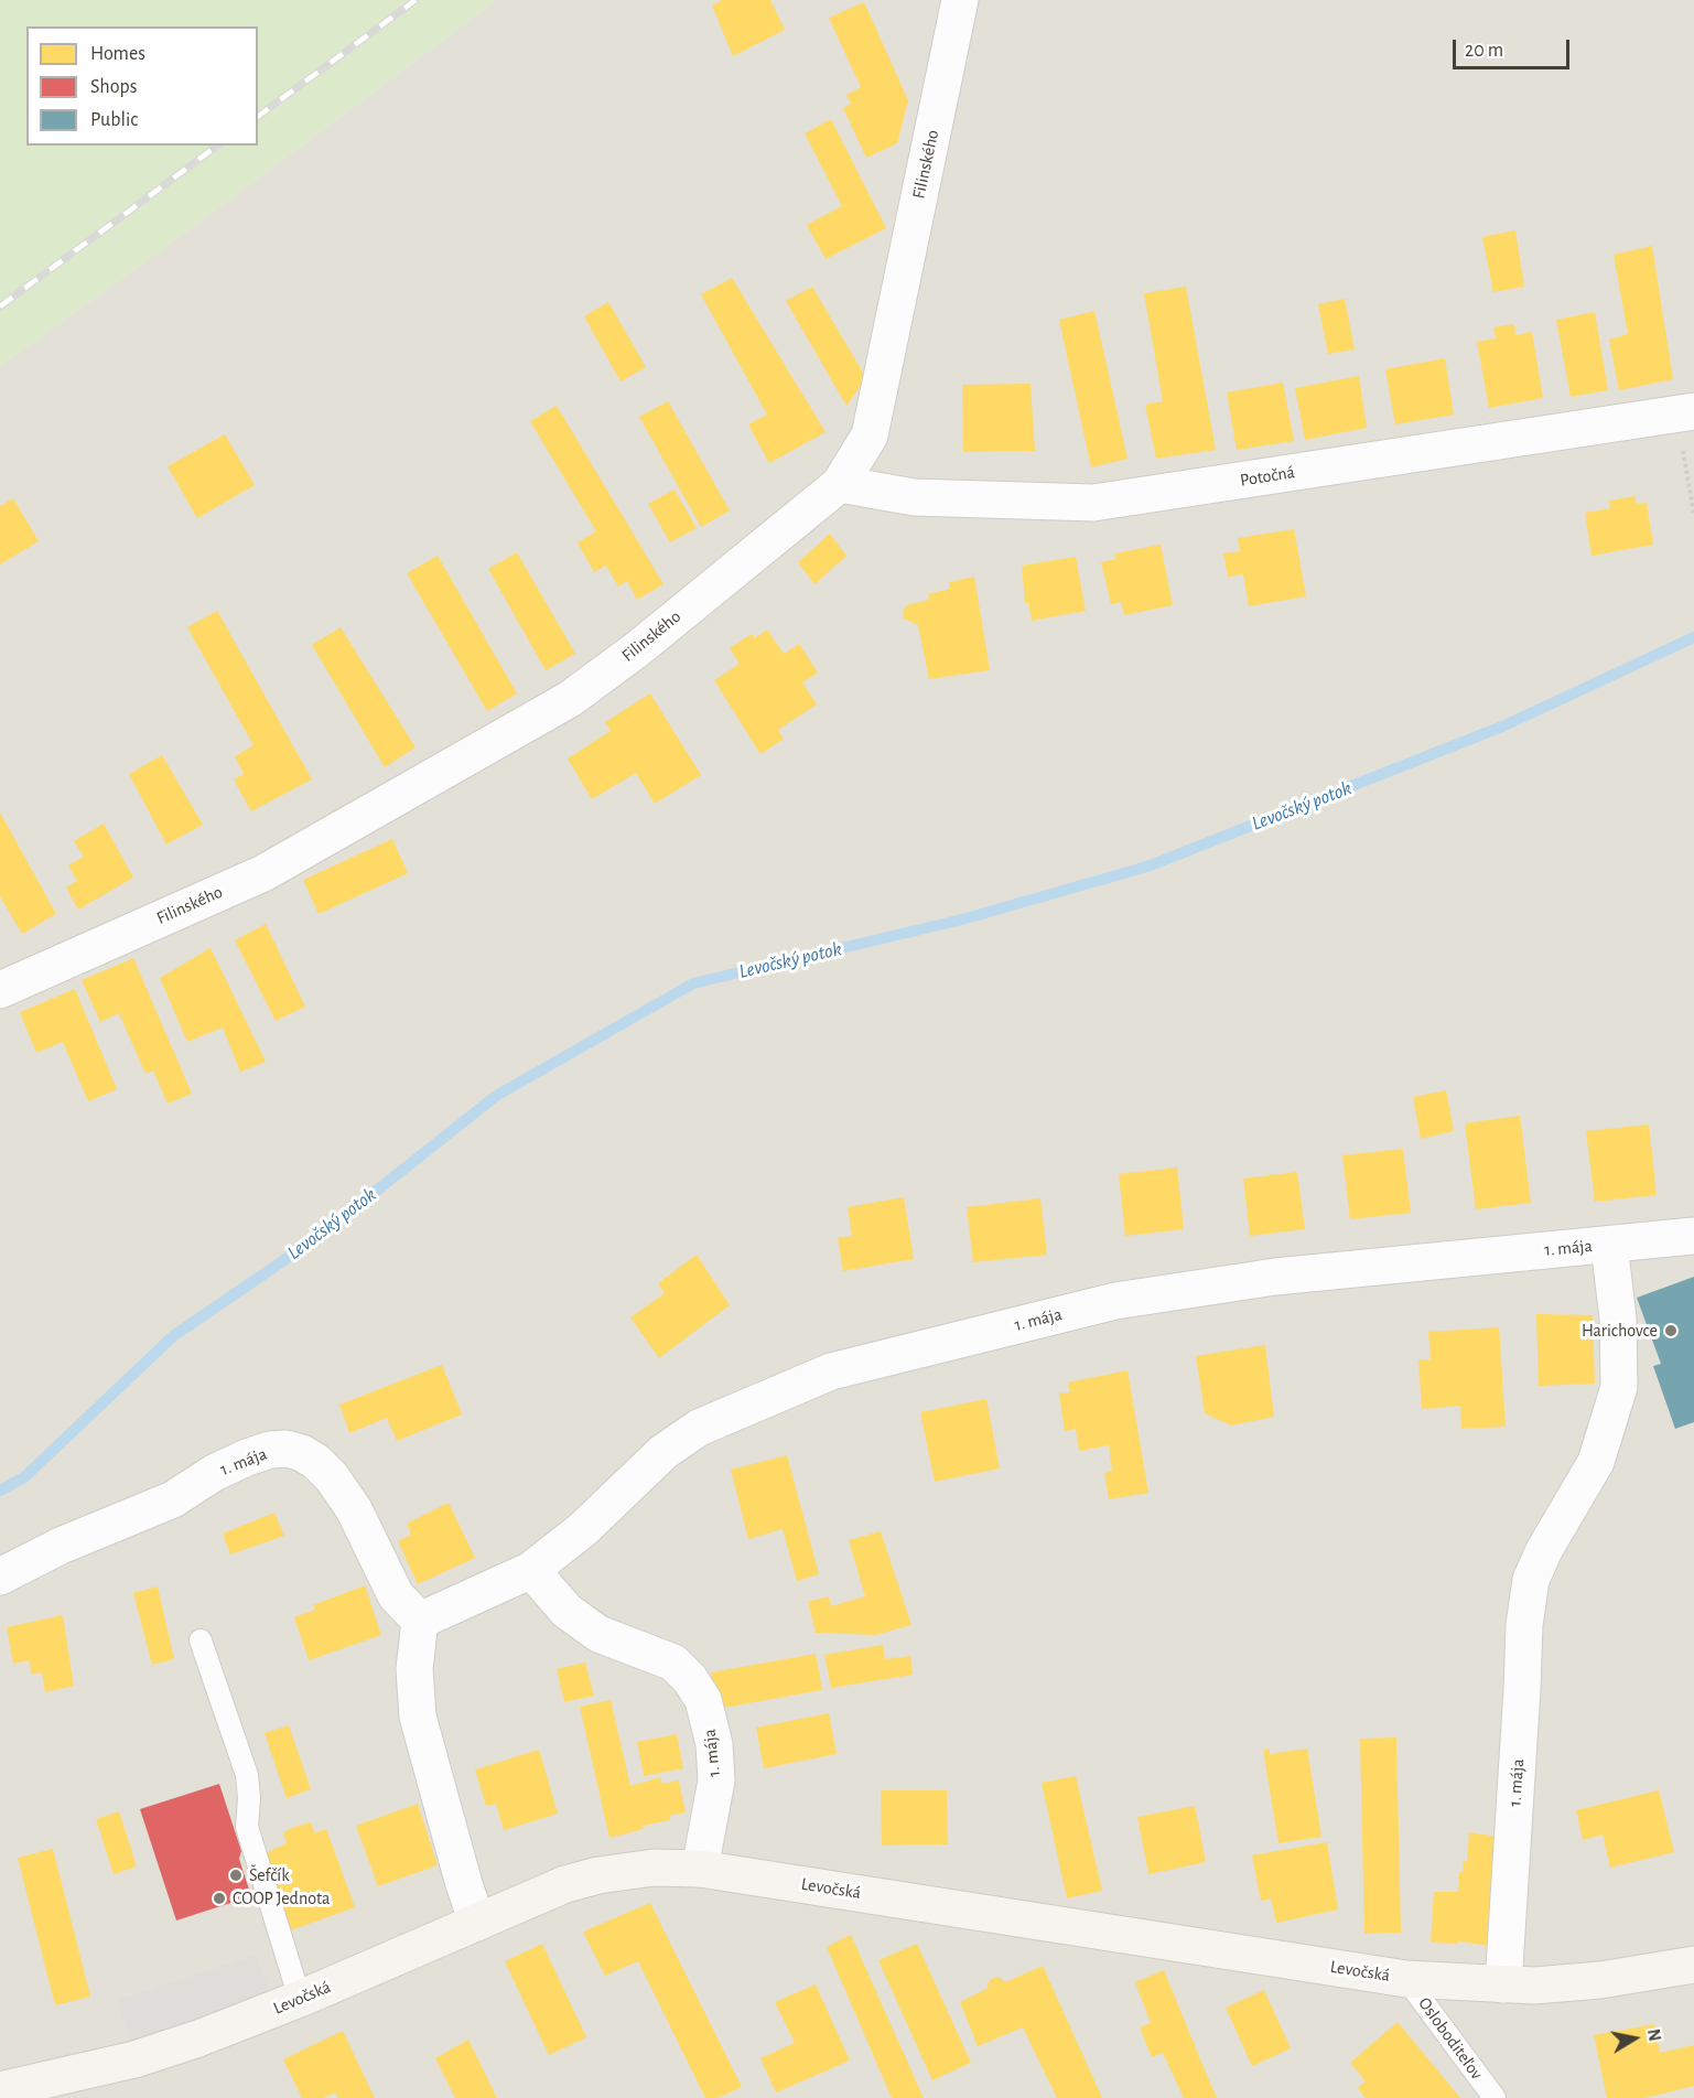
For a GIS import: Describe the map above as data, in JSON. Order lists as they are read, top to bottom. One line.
{"streets":{"main road":["Levočská"],"street":["Filinského","Potočná","1. mája"],"lane":["Osloboditeľov"]},"crossings":[["Filinského","Potočná"],["1. mája","Levočská"],["Levočská","Osloboditeľov"]],"water":["Levočský potok"],"places":["Harichovce","Šefčík","COOP Jednota"],"legend":["Homes","Shops","Public"],"scale_bar":"20 m","north":"right"}
